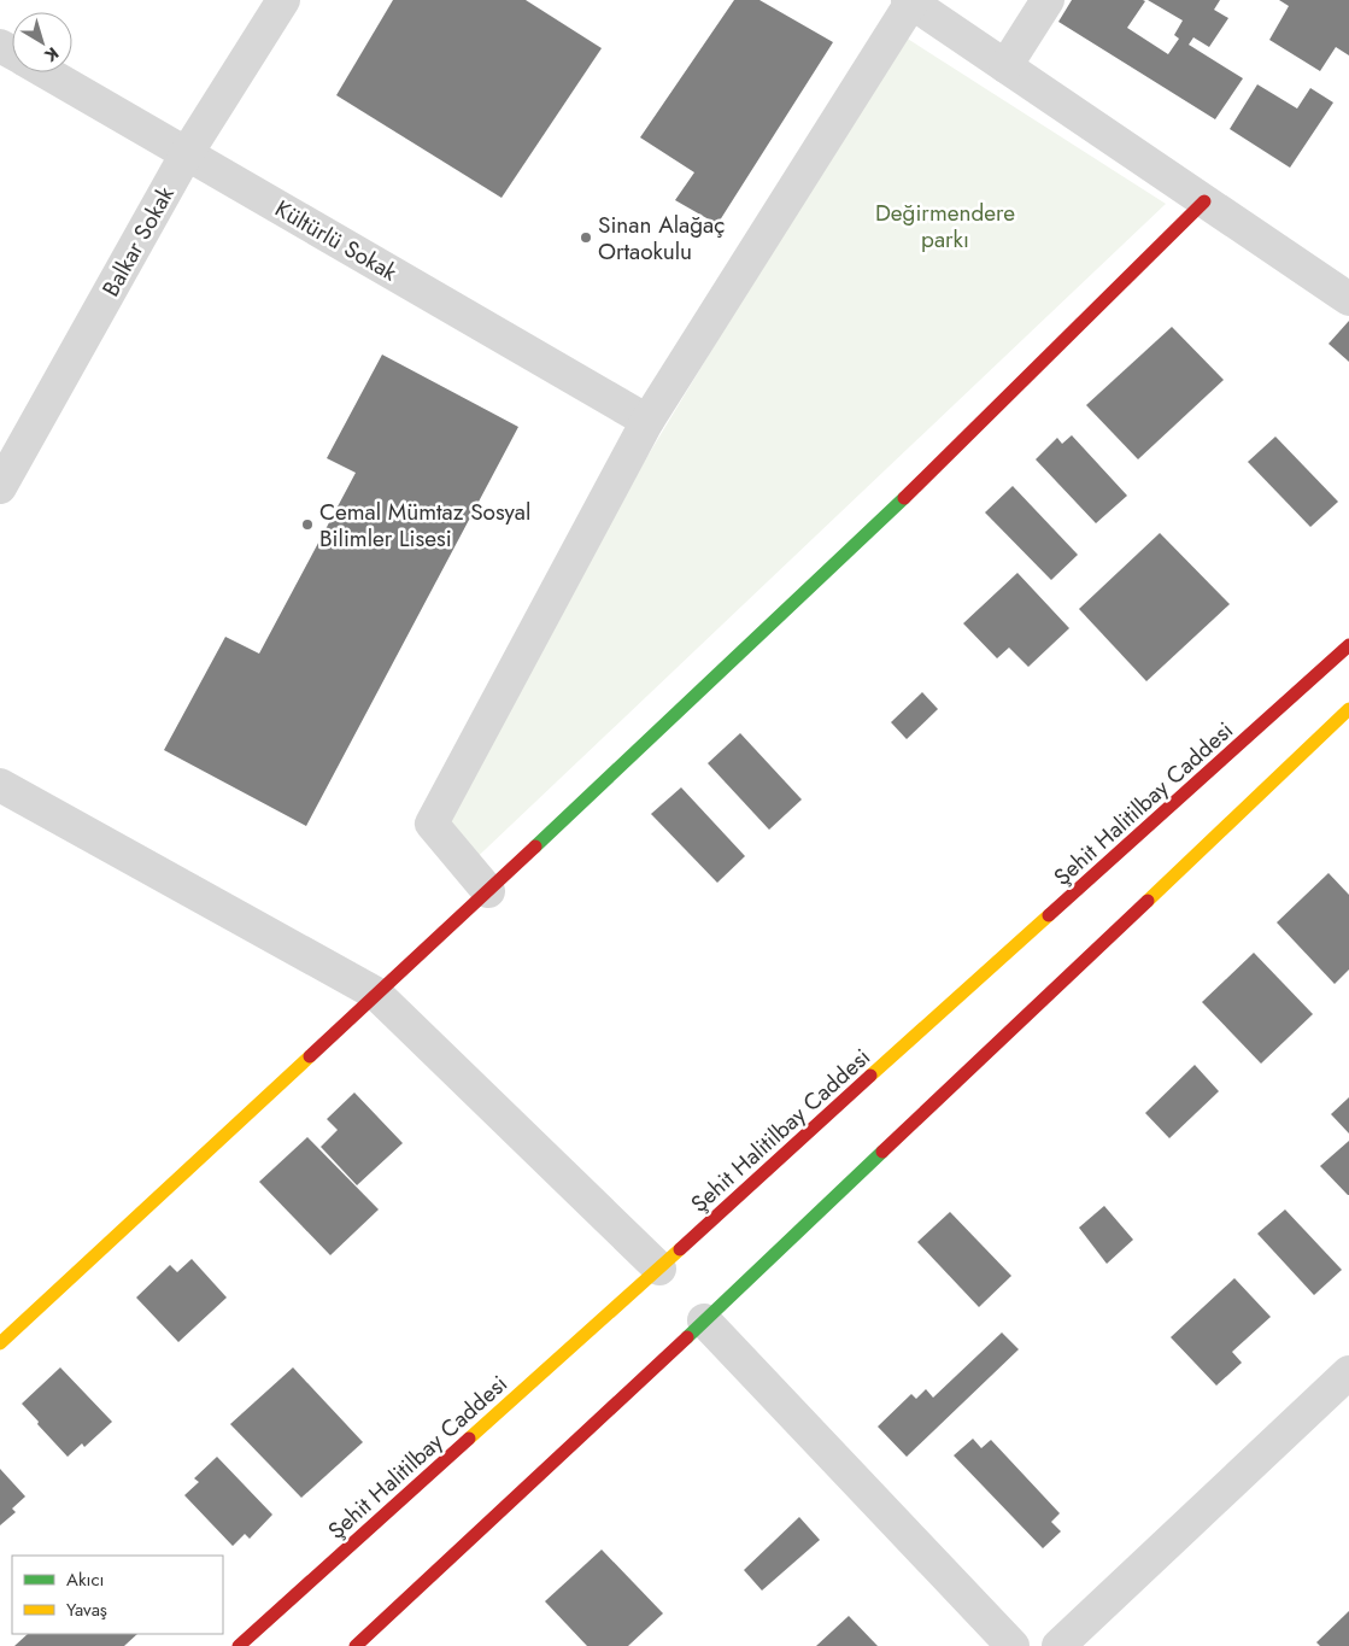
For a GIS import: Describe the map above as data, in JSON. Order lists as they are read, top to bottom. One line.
{"streets":{"main road":["Şehit Halitilbay Caddesi"],"street":["Kültürlü Sokak","Balkar Sokak"]},"crossings":[["Kültürlü Sokak","Balkar Sokak"]],"parks":["Değirmendere parkı"],"places":["Sinan Alağaç Ortaokulu","Cemal Mümtaz Sosyal Bilimler Lisesi"],"legend":["Akıcı","Yavaş"],"north":"bottom right"}
